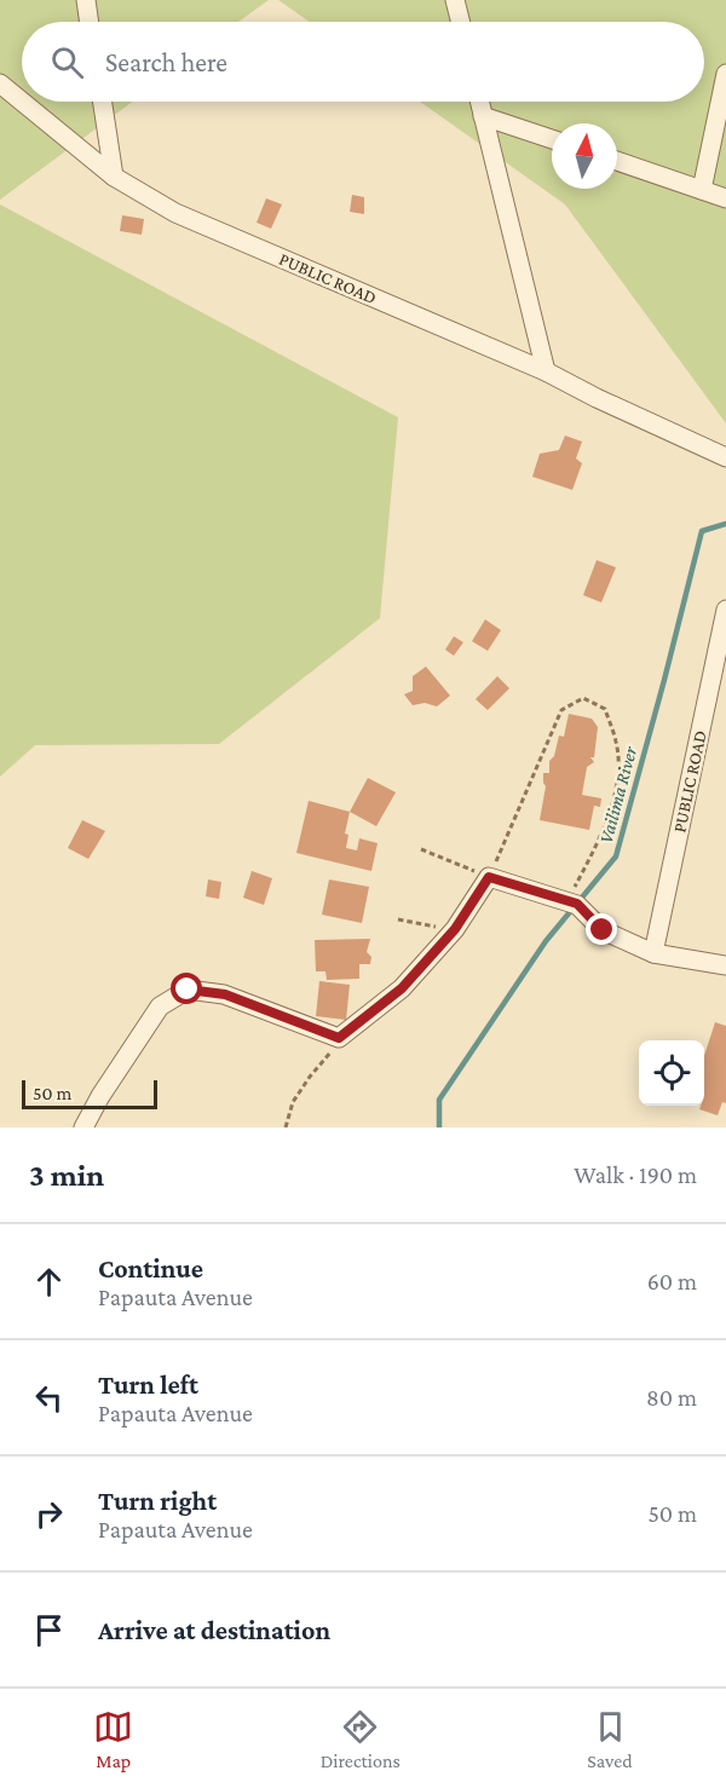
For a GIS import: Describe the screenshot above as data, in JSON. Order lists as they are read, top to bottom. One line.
{"streets":{"street":["PUBLIC ROAD"]},"water":["Vailima River"],"scale_bar":"50 m","north":"top","page":{"search":"Search here","scale":"50 m","heading":["3 min","Walk · 190 m"],"list":[["Continue","Papauta Avenue","60 m"],["Turn left","Papauta Avenue","80 m"],["Turn right","Papauta Avenue","50 m"],"Arrive at destination"],"nav":["Map","Directions","Saved"]}}
